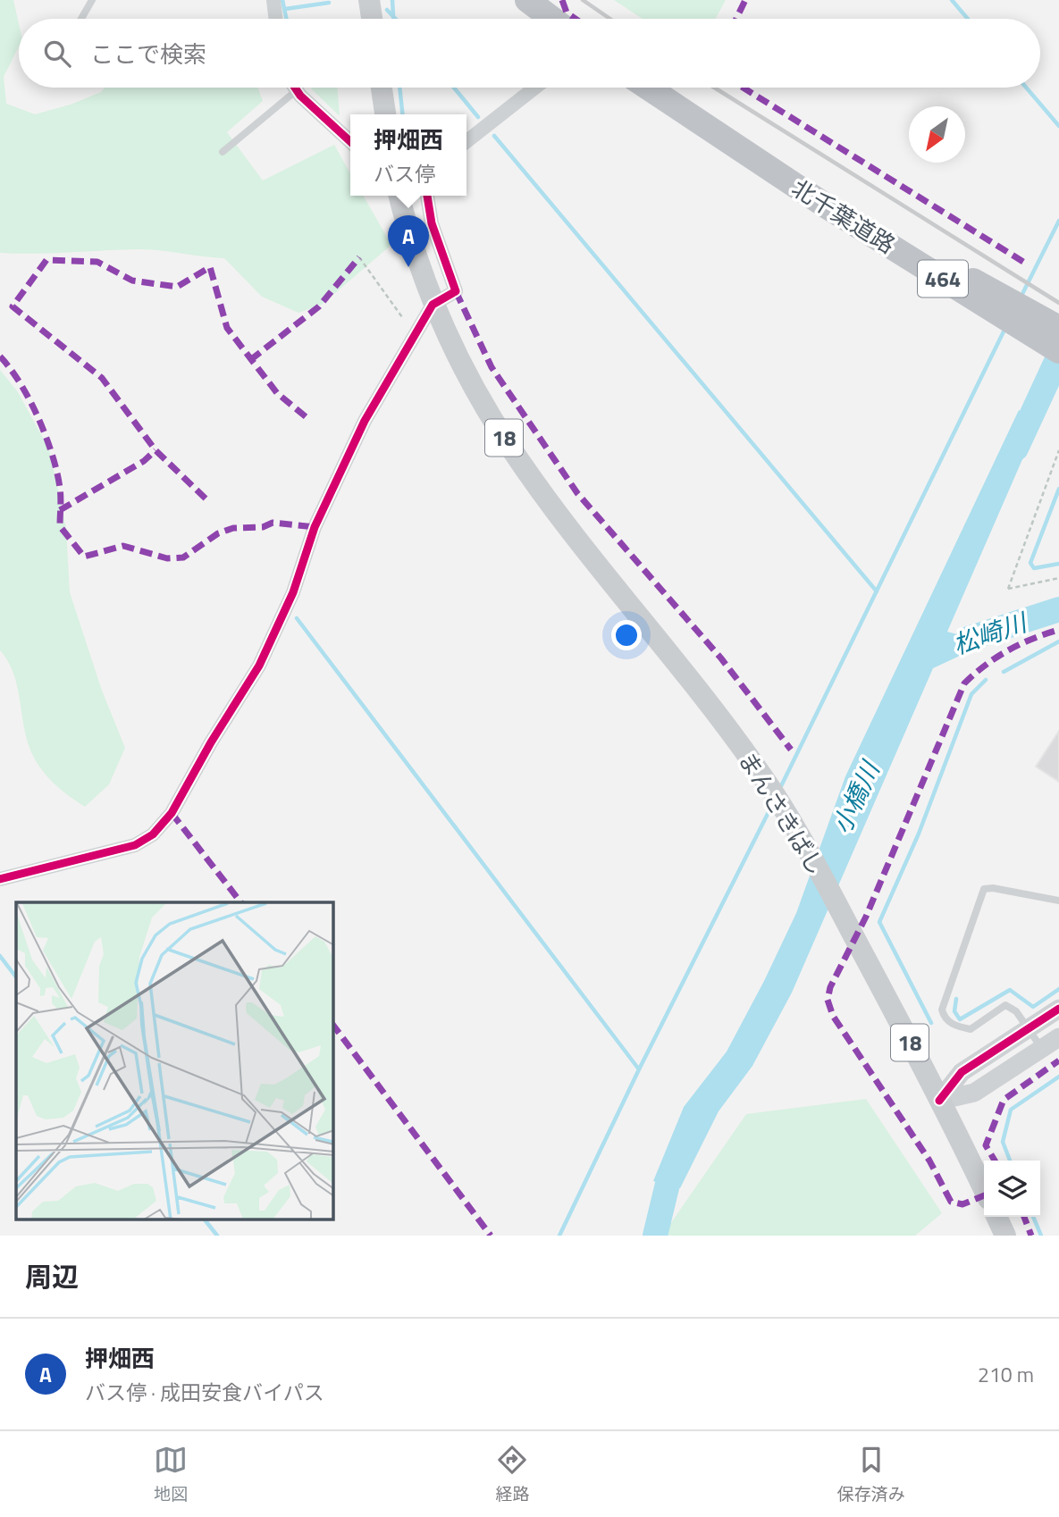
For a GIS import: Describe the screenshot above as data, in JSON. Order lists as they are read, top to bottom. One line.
{"streets":{"highway":["北千葉道路","464"],"main road":["18","まんさきばし"]},"crossings":[["18","まんさきばし"]],"water":["松崎川","小橋川"],"north":"bottom left","page":{"search":"ここで検索","popup":["押畑西","バス停"],"pins":"A","heading":"周辺","list":[{"mark":"A","name":"押畑西","note":"バス停 · 成田安食バイパス","value":"210 m"}],"nav":["地図","経路","保存済み"]}}
